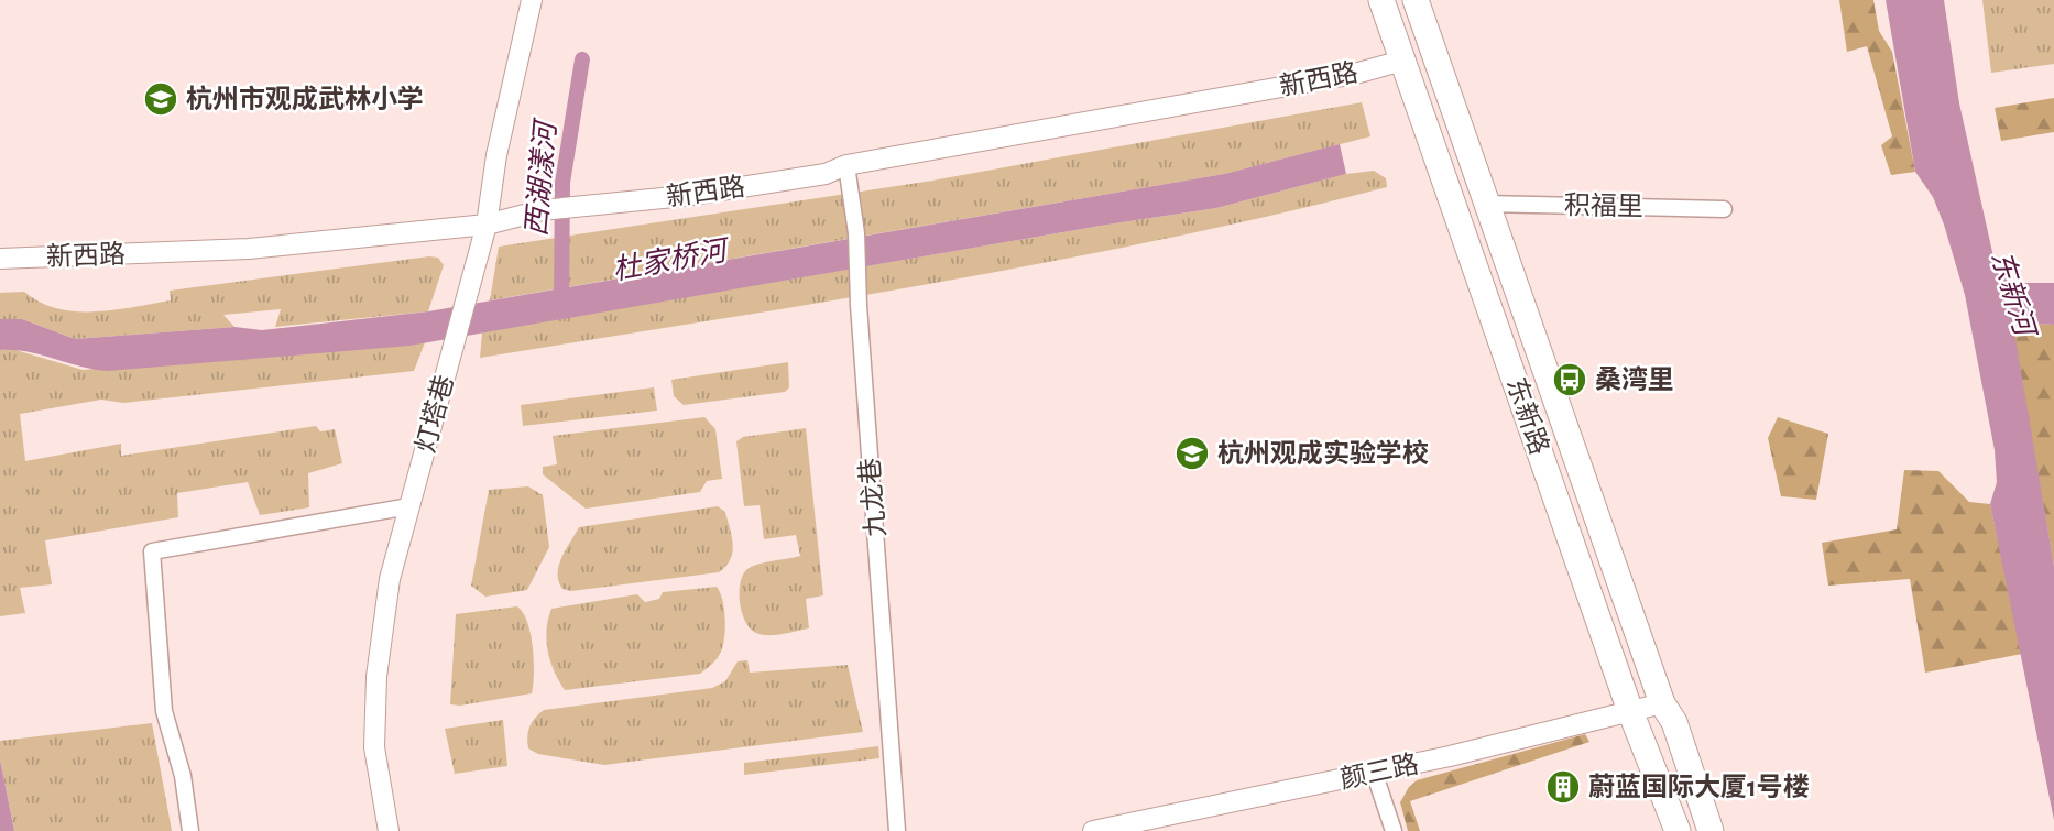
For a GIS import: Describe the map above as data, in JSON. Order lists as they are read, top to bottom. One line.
{"streets":{"main road":["东新路"],"street":["新西路","积福里","灯塔巷","九龙巷","颜三路"]},"crossings":[["新西路","灯塔巷"],["新西路","东新路"],["新西路","九龙巷"],["积福里","东新路"],["东新路","颜三路"]],"water":["西湖漾河","杜家桥河","东新河"],"places":{"school or university":["杭州市观成武林小学","杭州观成实验学校"],"bus stop":["桑湾里"],"building":["蔚蓝国际大厦1号楼"]}}
